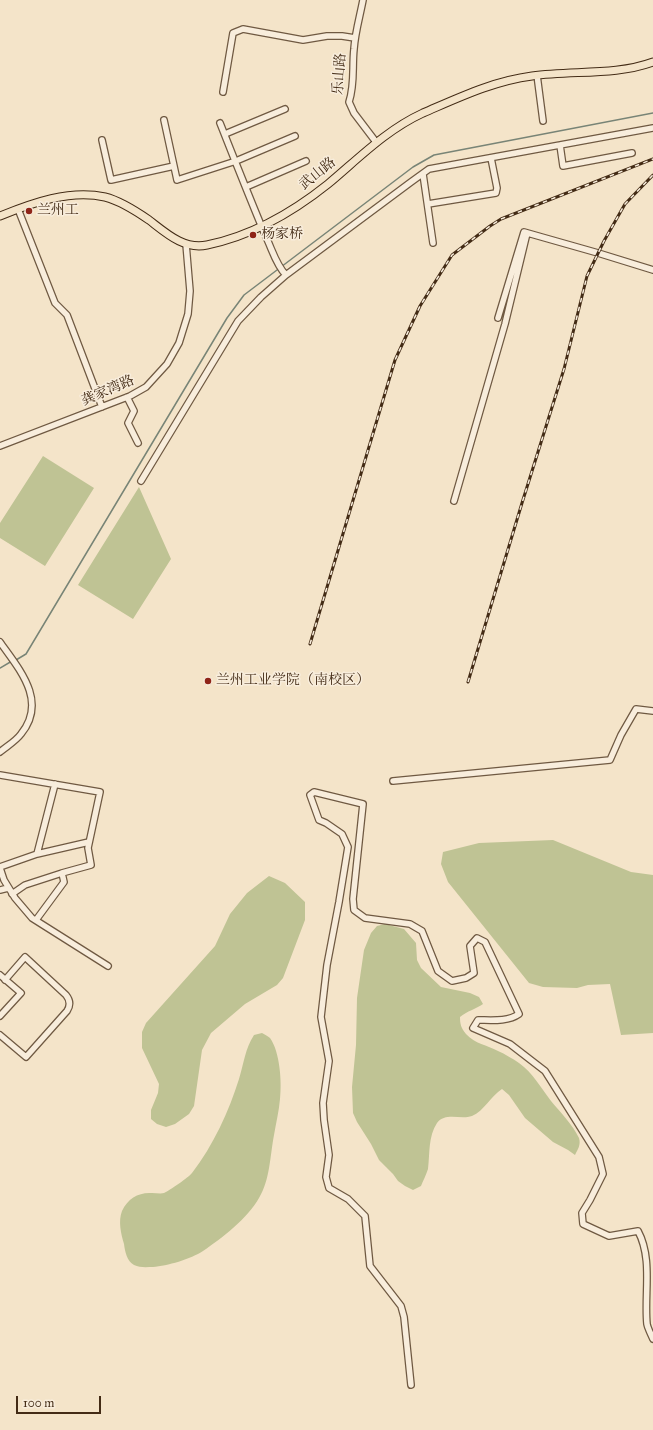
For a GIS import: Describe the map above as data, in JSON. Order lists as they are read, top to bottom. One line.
{"streets":{"main road":["武山路"],"street":["乐山路","龚家湾路"]},"crossings":[["乐山路","武山路"],["武山路","龚家湾路"]],"places":["兰州工","杨家桥","兰州工业学院（南校区）"],"scale_bar":"100 m"}
